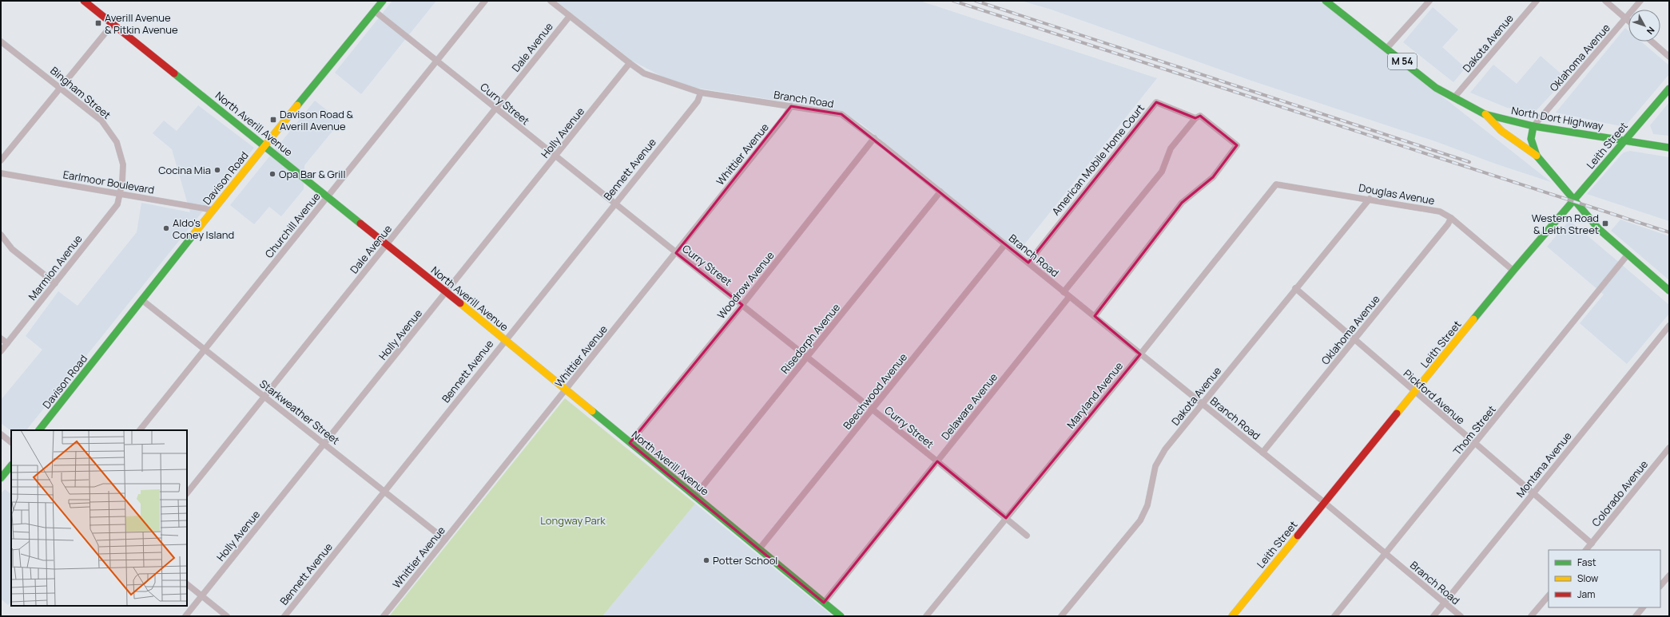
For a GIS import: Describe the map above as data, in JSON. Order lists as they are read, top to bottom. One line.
{"streets":{"street":["Dakota Avenue","Dale Avenue","Oklahoma Avenue","M 54","Bingham Street","Branch Road","Curry Street","North Dort Highway","North Averill Avenue","Holly Avenue","Leith Street","Whittier Avenue","American Mobile Home Court","Bennett Avenue","Davison Road","Earlmoor Boulevard","Douglas Avenue","Churchill Avenue","Marmion Avenue","Woodrow Avenue","Risedorph Avenue","Beechwood Avenue","Maryland Avenue","Pickford Avenue","Delaware Avenue","Starkweather Street","Thom Street","Montana Avenue","Colorado Avenue"]},"crossings":[["Dakota Avenue","Branch Road"],["Dakota Avenue","North Dort Highway"],["Dakota Avenue","Douglas Avenue"],["Dakota Avenue","Pickford Avenue"],["Dale Avenue","Branch Road"],["Dale Avenue","Curry Street"],["Dale Avenue","North Averill Avenue"],["Dale Avenue","Starkweather Street"],["Oklahoma Avenue","Branch Road"],["Oklahoma Avenue","North Dort Highway"],["Oklahoma Avenue","Douglas Avenue"],["Oklahoma Avenue","Pickford Avenue"],["Bingham Street","Earlmoor Boulevard"],["Bingham Street","Marmion Avenue"],["Branch Road","Holly Avenue"],["Branch Road","Leith Street"],["Branch Road","Whittier Avenue"],["Branch Road","American Mobile Home Court"],["Branch Road","Bennett Avenue"],["Branch Road","Woodrow Avenue"],["Branch Road","Risedorph Avenue"],["Branch Road","Beechwood Avenue"],["Branch Road","Maryland Avenue"],["Branch Road","Delaware Avenue"],["Branch Road","Thom Street"],["Branch Road","Montana Avenue"],["Curry Street","Holly Avenue"],["Curry Street","Whittier Avenue"],["Curry Street","Bennett Avenue"],["Curry Street","Davison Road"],["Curry Street","Churchill Avenue"],["Curry Street","Woodrow Avenue"],["Curry Street","Risedorph Avenue"],["Curry Street","Beechwood Avenue"],["Curry Street","Maryland Avenue"],["Curry Street","Delaware Avenue"],["North Dort Highway","Leith Street"],["North Averill Avenue","Holly Avenue"],["North Averill Avenue","Whittier Avenue"],["North Averill Avenue","Bennett Avenue"],["North Averill Avenue","Davison Road"],["North Averill Avenue","Churchill Avenue"],["North Averill Avenue","Woodrow Avenue"],["North Averill Avenue","Risedorph Avenue"],["North Averill Avenue","Beechwood Avenue"],["North Averill Avenue","Delaware Avenue"],["Holly Avenue","Starkweather Street"],["Leith Street","Douglas Avenue"],["Leith Street","Pickford Avenue"],["Whittier Avenue","Starkweather Street"],["Bennett Avenue","Starkweather Street"],["Davison Road","Earlmoor Boulevard"],["Davison Road","Starkweather Street"],["Earlmoor Boulevard","Marmion Avenue"],["Douglas Avenue","Maryland Avenue"],["Churchill Avenue","Starkweather Street"],["Pickford Avenue","Thom Street"],["Pickford Avenue","Montana Avenue"],["Pickford Avenue","Colorado Avenue"]],"parks":["Longway Park"],"places":{"transit":["Averill Avenue & Pitkin Avenue","Davison Road & Averill Avenue","Western Road & Leith Street"],"other":["Cocina Mia","Opa Bar & Grill","Aldo's Coney Island","Potter School"]},"legend":["Fast","Slow","Jam"],"north":"bottom right"}
